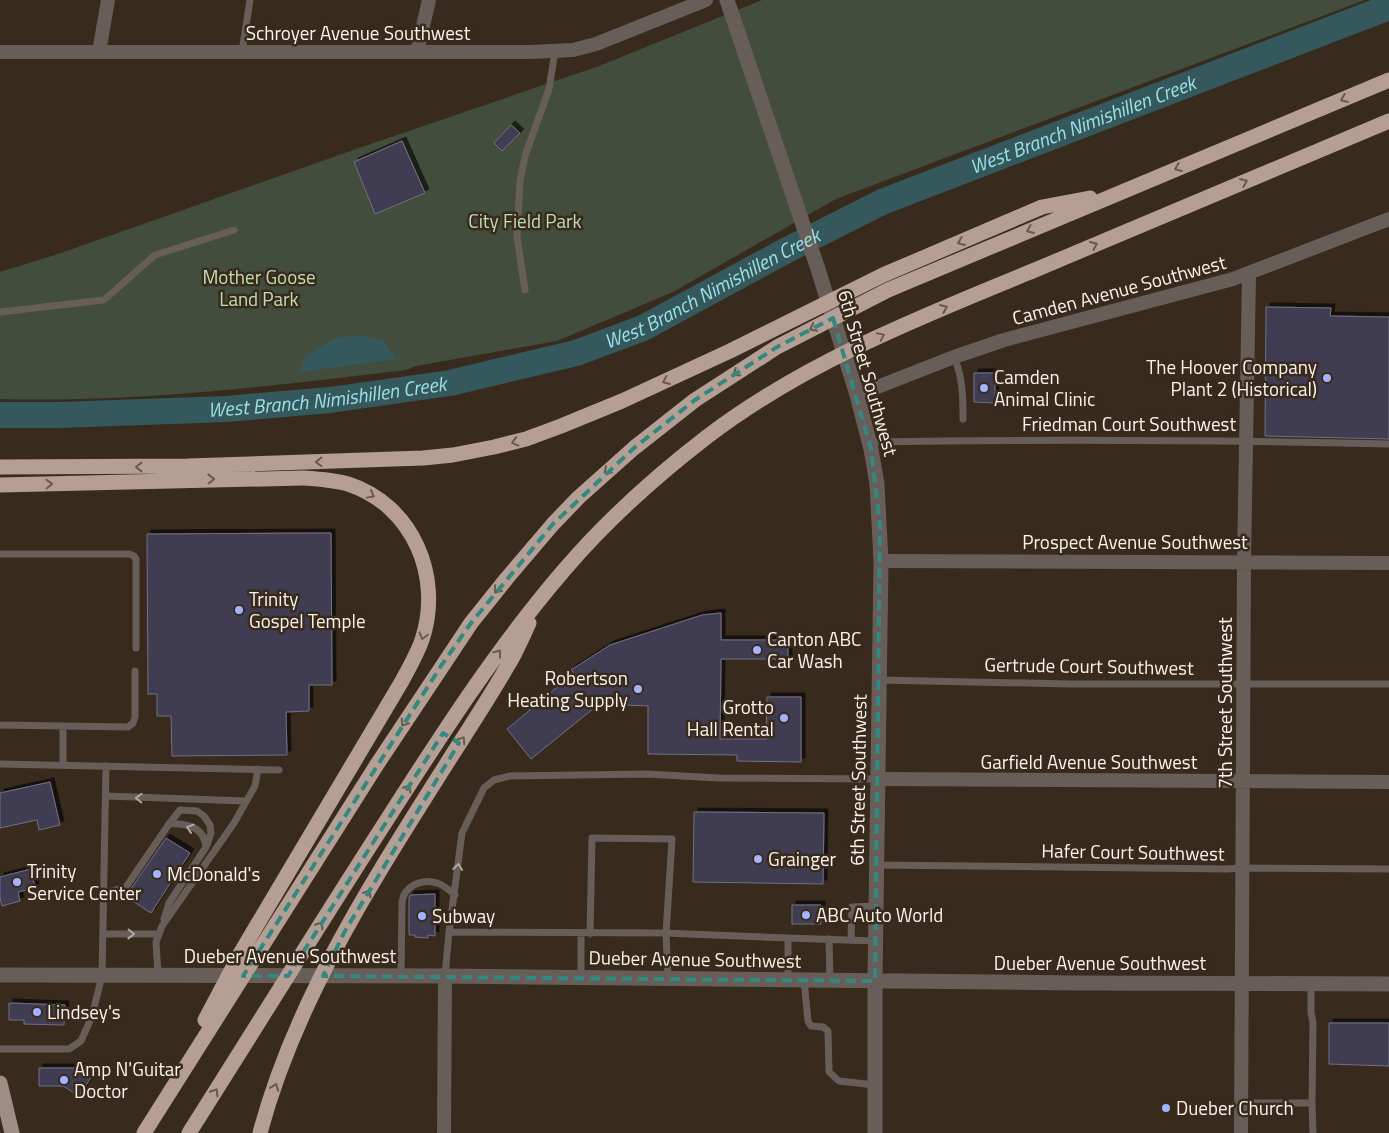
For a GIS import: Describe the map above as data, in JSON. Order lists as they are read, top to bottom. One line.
{"streets":{"street":["Schroyer Avenue Southwest","Camden Avenue Southwest","6th Street Southwest","Prospect Avenue Southwest","7th Street Southwest","Garfield Avenue Southwest","Dueber Avenue Southwest"],"lane":["Friedman Court Southwest","Gertrude Court Southwest","Hafer Court Southwest"]},"crossings":[["Camden Avenue Southwest","6th Street Southwest"],["Camden Avenue Southwest","7th Street Southwest"],["6th Street Southwest","Friedman Court Southwest"],["6th Street Southwest","Prospect Avenue Southwest"],["6th Street Southwest","Gertrude Court Southwest"],["6th Street Southwest","Garfield Avenue Southwest"],["6th Street Southwest","Hafer Court Southwest"],["6th Street Southwest","Dueber Avenue Southwest"],["Friedman Court Southwest","7th Street Southwest"],["Prospect Avenue Southwest","7th Street Southwest"],["Gertrude Court Southwest","7th Street Southwest"],["7th Street Southwest","Garfield Avenue Southwest"],["7th Street Southwest","Hafer Court Southwest"],["7th Street Southwest","Dueber Avenue Southwest"]],"water":["West Branch Nimishillen Creek"],"parks":["City Field Park","Mother Goose Land Park"],"places":["The Hoover Company Plant 2 (Historical)","Camden Animal Clinic","Trinity Gospel Temple","Canton ABC Car Wash","Robertson Heating Supply","Grotto Hall Rental","Grainger","McDonald's","Trinity Service Center","ABC Auto World","Subway","Lindsey's","Amp N'Guitar Doctor","Dueber Church"]}
